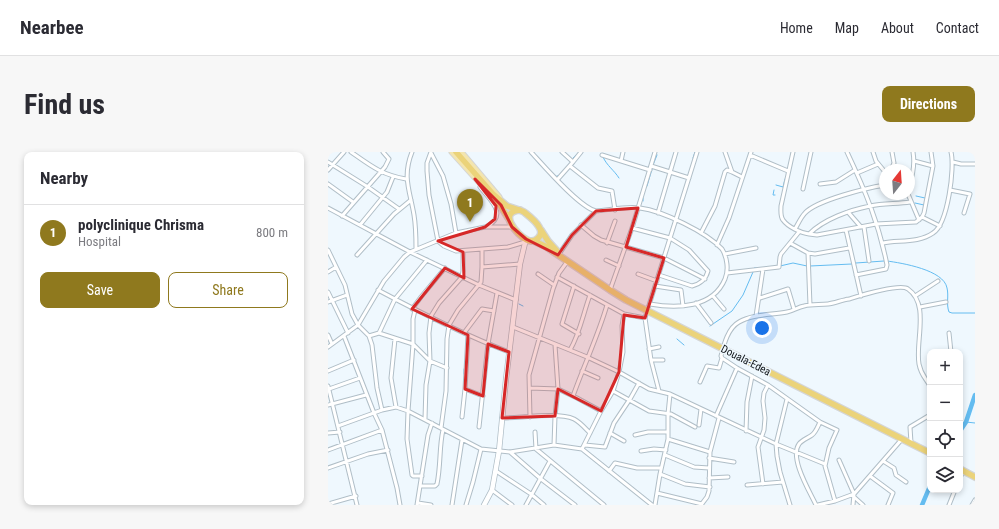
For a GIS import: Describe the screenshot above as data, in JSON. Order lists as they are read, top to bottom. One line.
{"streets":{"highway":["Douala-Edea"]},"north":"top","page":{"header":"Nearbee","nav":["Home","Map","About","Contact"],"buttons":["Directions",["Save","Share"]],"title":"Find us","heading":"Nearby","pins":"1","list":[{"mark":"1","name":"polyclinique Chrisma","note":"Hospital","value":"800 m"}],"map_buttons":["+","−"]}}
